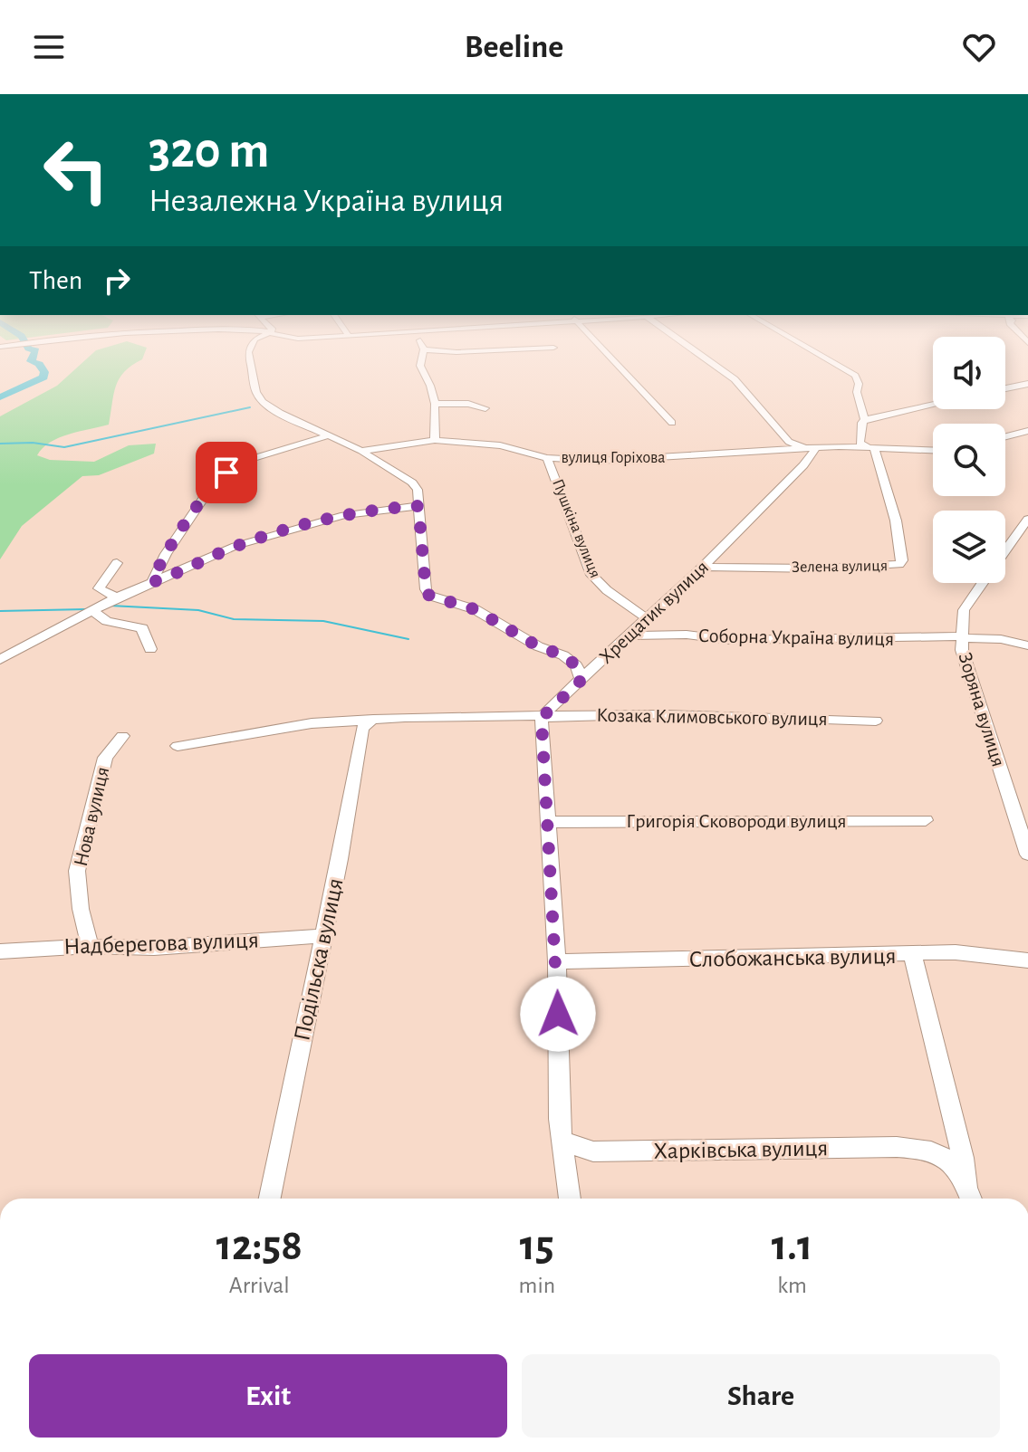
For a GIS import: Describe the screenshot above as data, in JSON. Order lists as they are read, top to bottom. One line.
{"streets":{"street":["вулиця Горіхова","Пушкіна вулиця","Зелена вулиця","Хрещатик вулиця","Соборна Україна вулиця","Зоряна вулиця","Козака Климовського вулиця","Нова вулиця","Григорія Сковороди вулиця","Надберегова вулиця","Слобожанська вулиця","Подільска вулиця","Харківська вулиця"]},"crossings":[["вулиця Горіхова","Пушкіна вулиця"],["вулиця Горіхова","Зелена вулиця"],["вулиця Горіхова","Хрещатик вулиця"],["Пушкіна вулиця","Хрещатик вулиця"],["Зелена вулиця","Хрещатик вулиця"],["Хрещатик вулиця","Соборна Україна вулиця"],["Хрещатик вулиця","Козака Климовського вулиця"],["Соборна Україна вулиця","Зоряна вулиця"],["Козака Климовського вулиця","Подільска вулиця"],["Нова вулиця","Надберегова вулиця"],["Надберегова вулиця","Подільска вулиця"]],"page":{"header":"Beeline","turn":["320 m","Незалежна Україна вулиця"],"then":"Then","eta":["12:58","Arrival","15","min","1.1","km"],"buttons":["Exit","Share"]}}
